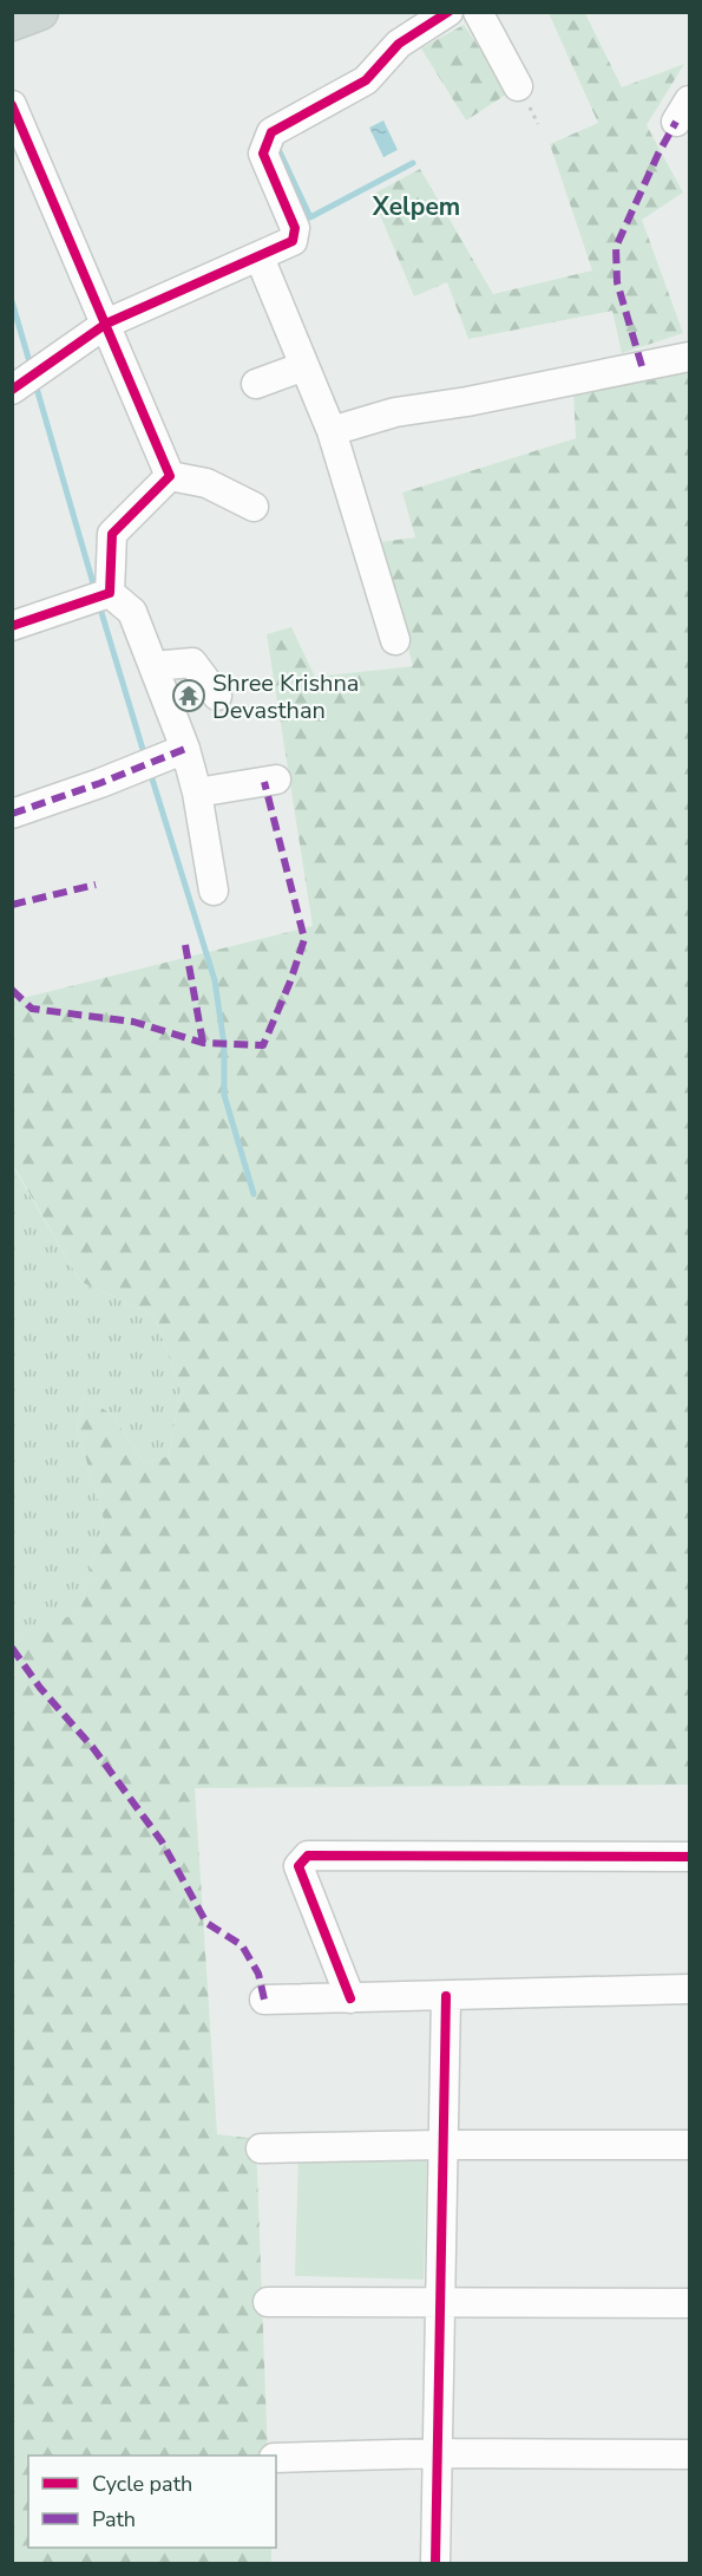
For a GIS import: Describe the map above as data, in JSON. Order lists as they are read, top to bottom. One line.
{"districts":["Xelpem"],"places":{"temple":["Shree Krishna Devasthan"]},"legend":["Cycle path","Path"]}
